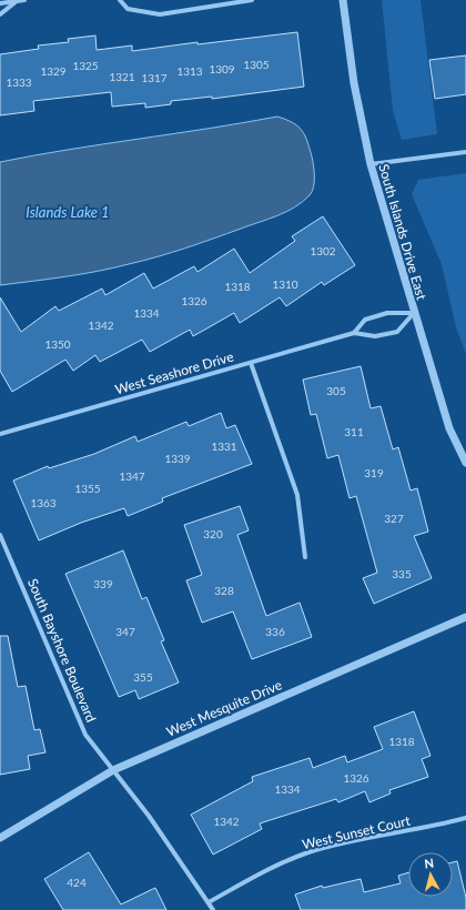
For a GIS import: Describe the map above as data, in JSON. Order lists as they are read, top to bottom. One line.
{"streets":{"street":["South Islands Drive East","West Seashore Drive","South Bayshore Boulevard","West Mesquite Drive","West Sunset Court"]},"crossings":[["South Islands Drive East","West Seashore Drive"],["South Bayshore Boulevard","West Mesquite Drive"],["South Bayshore Boulevard","West Sunset Court"]],"water":["Islands Lake 1"],"house_numbers":["1305","1325","1309","1329","1313","1321","1317","1333","1302","1310","1318","1326","1334","1342","1350","305","311","1331","1339","319","1347","1355","1363","327","320","335","339","328","347","336","355","1318","1326","1334","1342","424"],"north":"top"}
